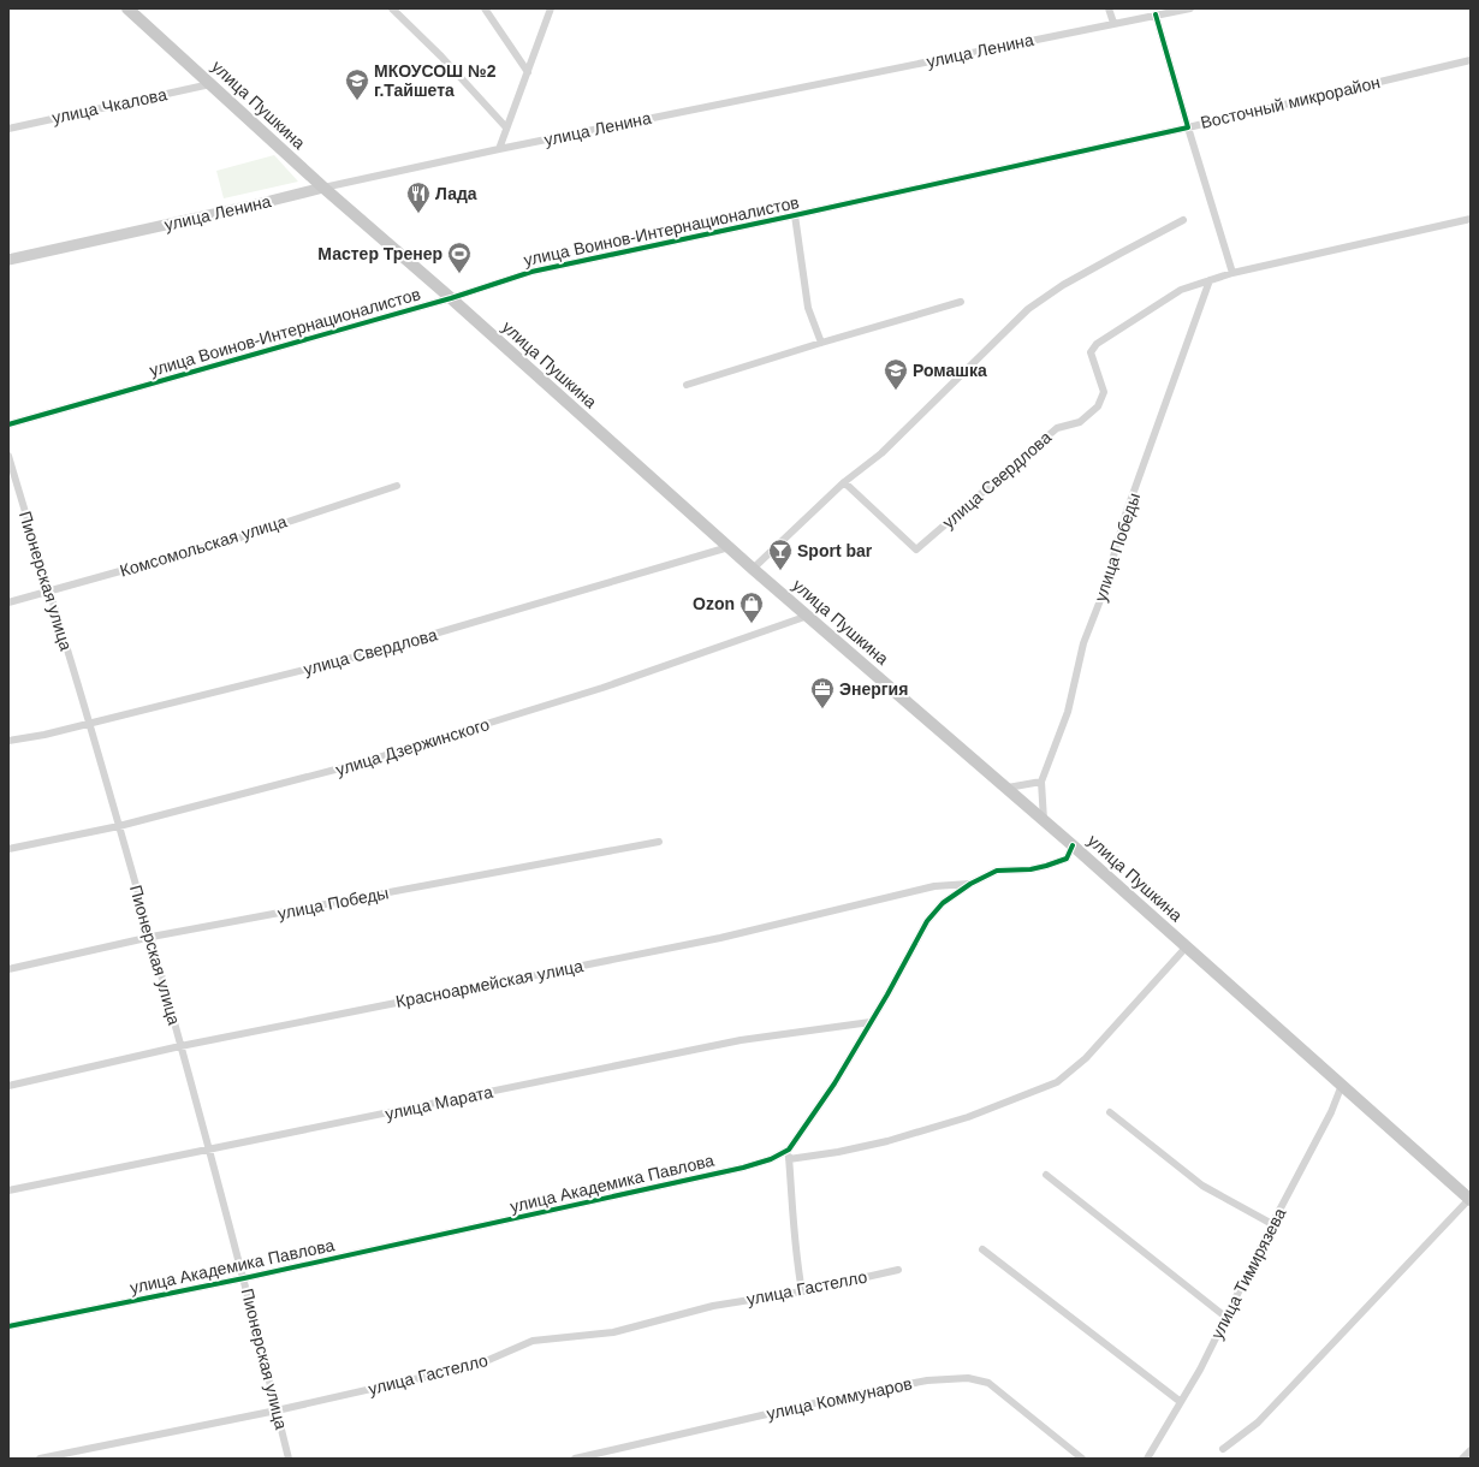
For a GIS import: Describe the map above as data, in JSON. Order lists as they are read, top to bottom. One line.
{"streets":{"main road":["улица Ленина","улица Пушкина"],"street":["Восточный микрорайон","улица Чкалова","улица Воинов-Интернационалистов","улица Свердлова","Комсомольская улица","улица Победы","Пионерская улица","улица Дзержинского","Красноармейская улица","улица Марата","улица Академика Павлова","улица Тимирязева","улица Гастелло","улица Коммунаров"]},"crossings":[["улица Ленина","улица Пушкина"],["Восточный микрорайон","улица Воинов-Интернационалистов"],["Восточный микрорайон","улица Свердлова"],["улица Пушкина","улица Чкалова"],["улица Пушкина","улица Воинов-Интернационалистов"],["улица Пушкина","улица Свердлова"],["улица Пушкина","улица Дзержинского"],["улица Пушкина","улица Академика Павлова"],["улица Пушкина","улица Тимирязева"],["улица Свердлова","улица Победы"],["улица Свердлова","Пионерская улица"],["Комсомольская улица","Пионерская улица"],["улица Победы","Пионерская улица"],["Пионерская улица","улица Дзержинского"],["Пионерская улица","Красноармейская улица"],["Пионерская улица","улица Марата"],["Пионерская улица","улица Академика Павлова"],["Пионерская улица","улица Гастелло"],["Красноармейская улица","улица Академика Павлова"],["улица Марата","улица Академика Павлова"]],"places":{"school or university":["МКОУСОШ №2 г.Тайшета","Ромашка"],"restaurant":["Лада"],"sports":["Мастер Тренер"],"bar":["Sport bar"],"shop":["Ozon"],"office":["Энергия"]}}
